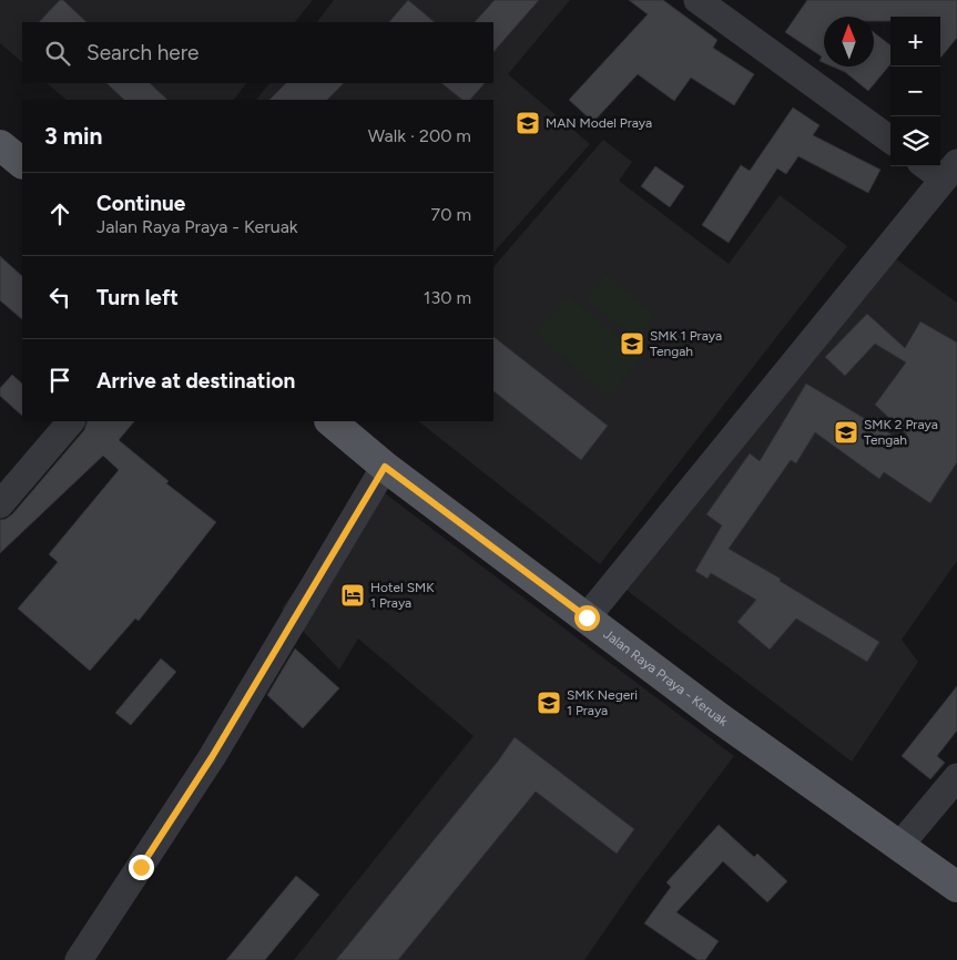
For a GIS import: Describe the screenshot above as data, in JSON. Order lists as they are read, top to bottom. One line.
{"streets":{"main road":["Jalan Raya Praya - Keruak"]},"places":{"school or university":["MAN Model Praya","SMK 1 Praya Tengah","SMK 2 Praya Tengah","SMK Negeri 1 Praya"],"hotel":["Hotel SMK 1 Praya"]},"north":"top","page":{"map_buttons":["+","−"],"search":"Search here","heading":["3 min","Walk · 200 m"],"list":[["Continue","Jalan Raya Praya - Keruak","70 m"],["Turn left","130 m"],"Arrive at destination"]}}
